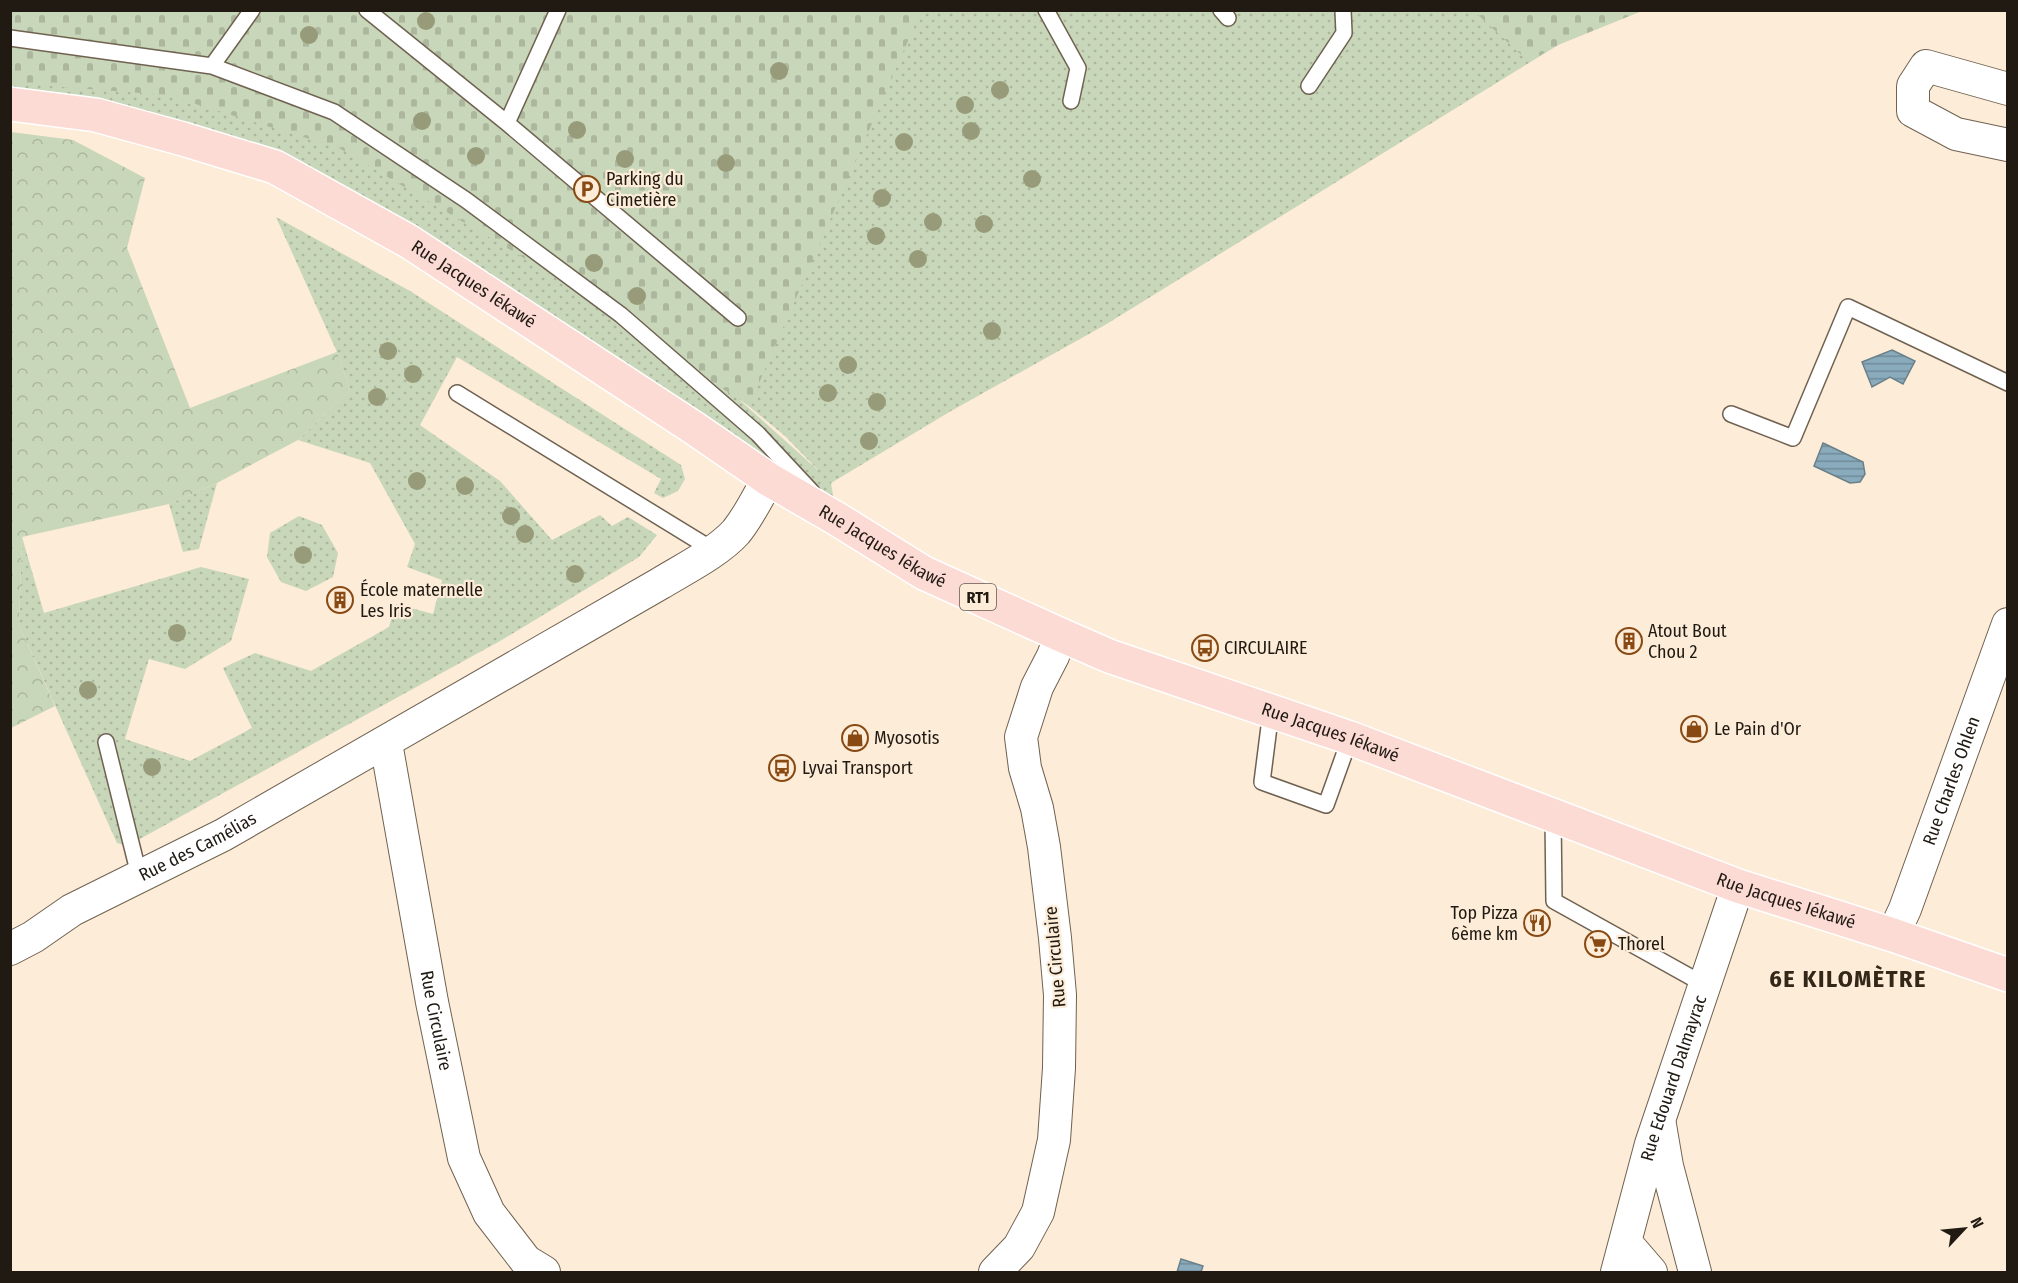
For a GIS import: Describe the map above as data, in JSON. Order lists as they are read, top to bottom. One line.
{"streets":{"main road":["Rue Jacques Iékawé","RT1"],"street":["Rue Charles Ohlen","Rue des Camélias","Rue Circulaire","Rue Edouard Dalmayrac"]},"crossings":[["Rue Jacques Iékawé","Rue Charles Ohlen"],["Rue Jacques Iékawé","Rue des Camélias"],["Rue Jacques Iékawé","Rue Circulaire"],["Rue Jacques Iékawé","Rue Edouard Dalmayrac"],["Rue des Camélias","Rue Circulaire"]],"districts":["6E KILOMÈTRE"],"places":{"parking":["Parking du Cimetière"],"building":["École maternelle Les Iris","Atout Bout Chou 2"],"bus stop":["CIRCULAIRE","Lyvai Transport"],"shop":["Le Pain d'Or","Myosotis"],"restaurant":["Top Pizza 6ème km"],"supermarket":["Thorel"]},"north":"top right"}
